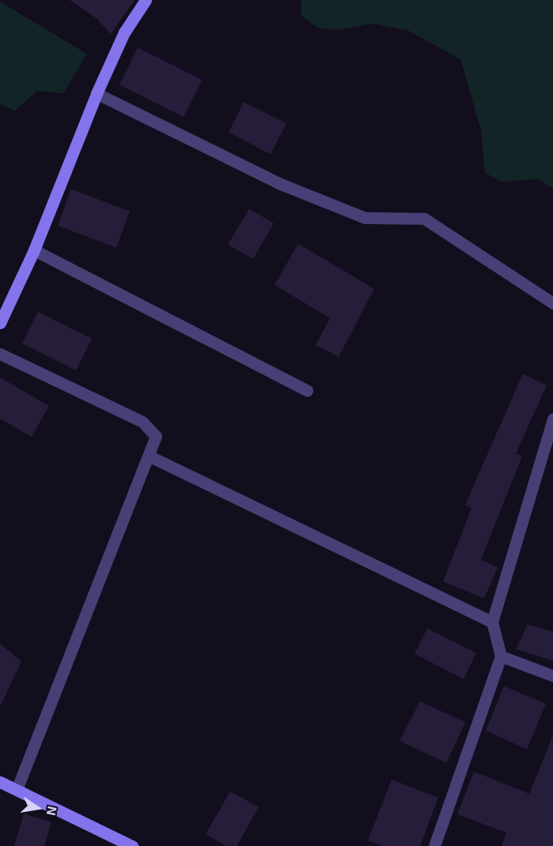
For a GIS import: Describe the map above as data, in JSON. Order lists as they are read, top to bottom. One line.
{"north":"right"}
